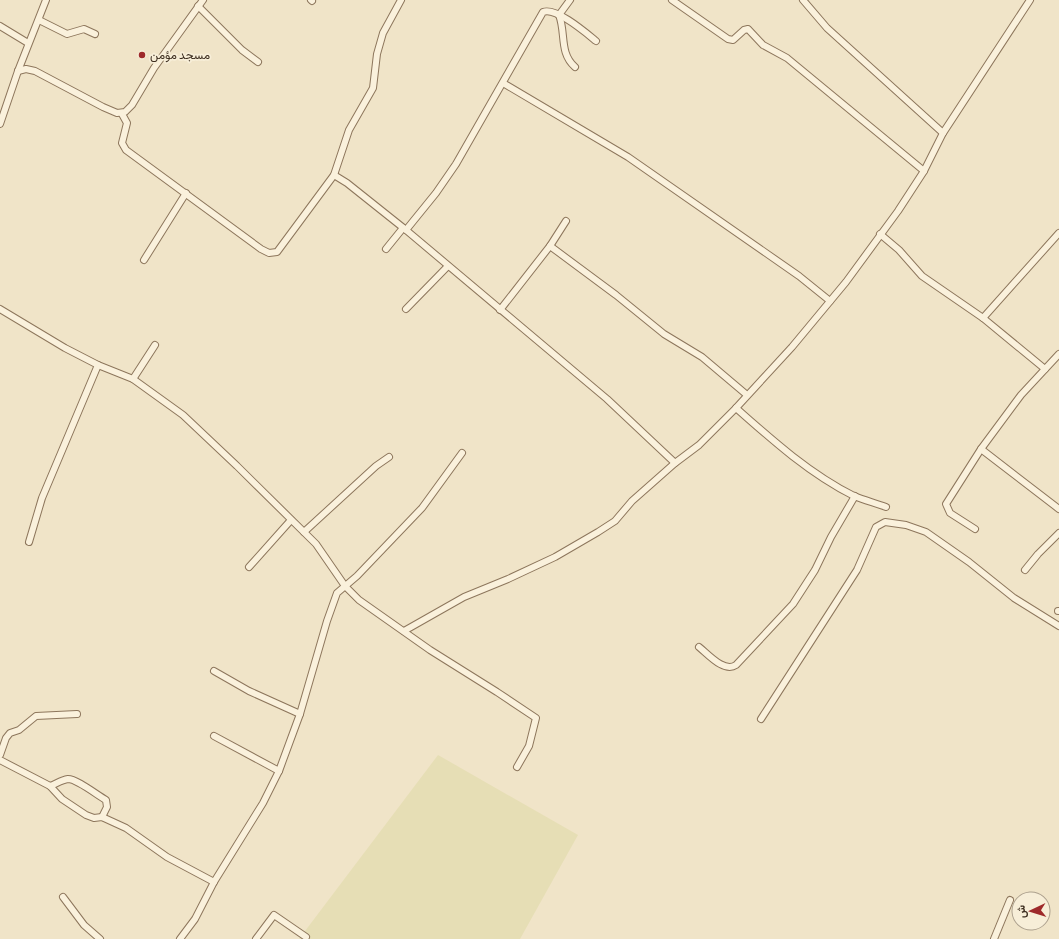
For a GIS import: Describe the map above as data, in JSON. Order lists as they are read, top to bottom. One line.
{"places":["مسجد مؤمن"],"north":"left"}
